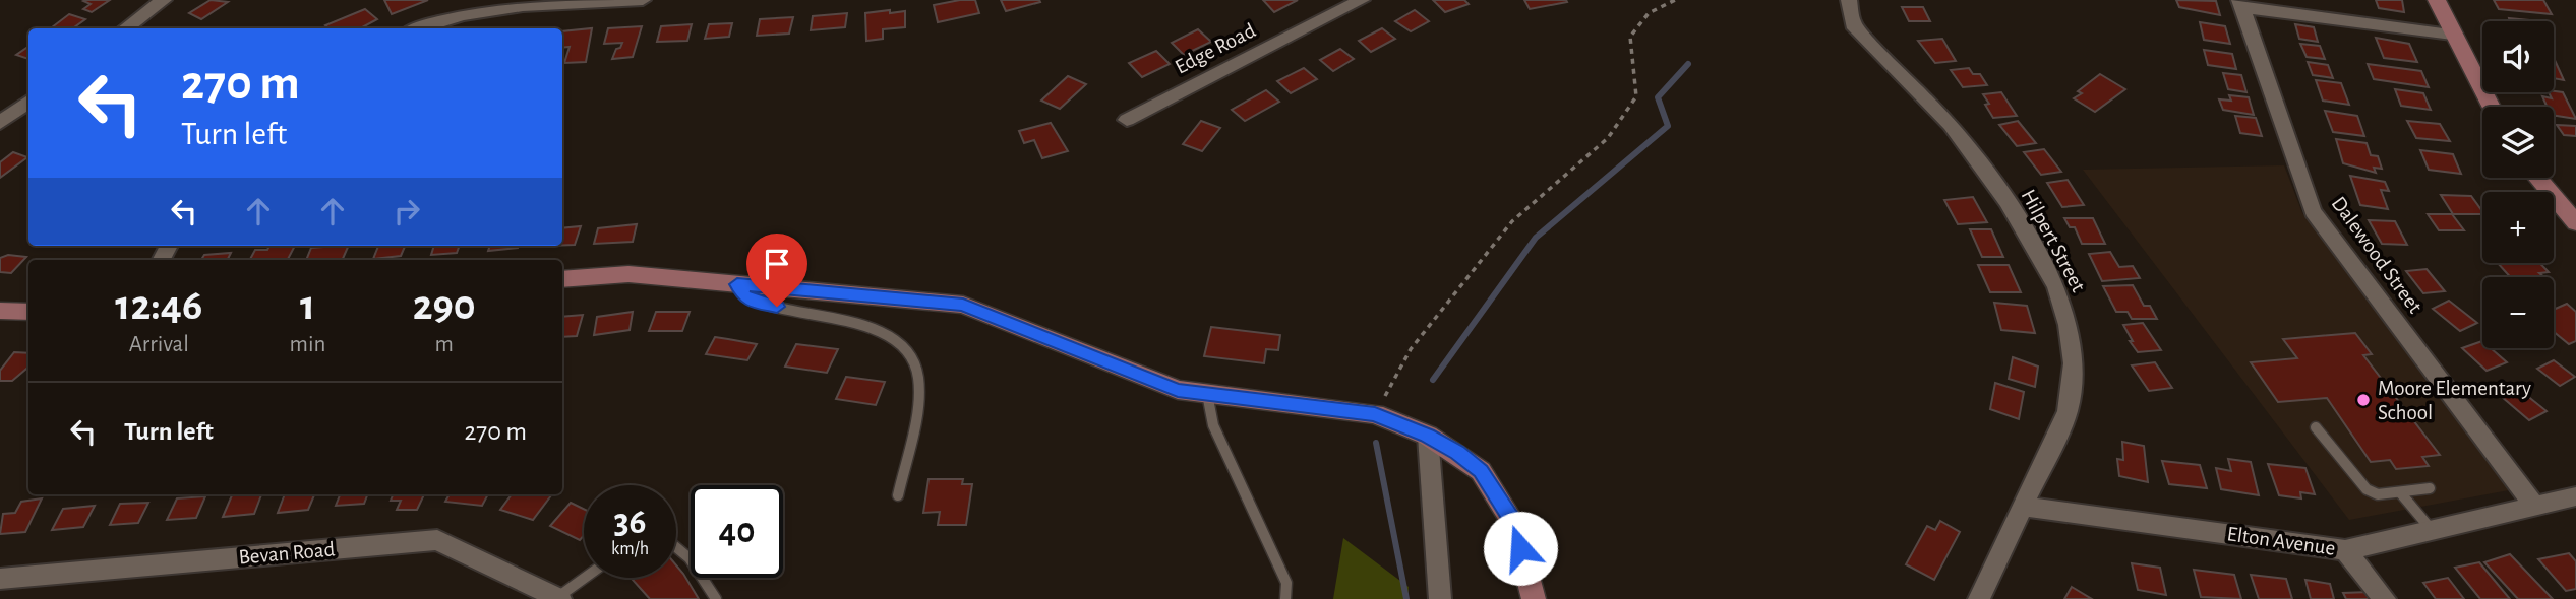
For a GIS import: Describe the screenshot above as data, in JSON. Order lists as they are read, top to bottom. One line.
{"streets":{"street":["Edge Road","Hilpert Street","Dalewood Street","Elton Avenue","Bevan Road"]},"crossings":[["Hilpert Street","Elton Avenue"],["Dalewood Street","Elton Avenue"]],"places":["Moore Elementary School"],"page":{"map_buttons":["+","−"],"turn":["270 m","Turn left"],"eta":["12:46","Arrival","1","min","290","m"],"list":[{"name":"Turn left","value":"270 m"}],"speed":"36 km/h","limit":"40"}}
